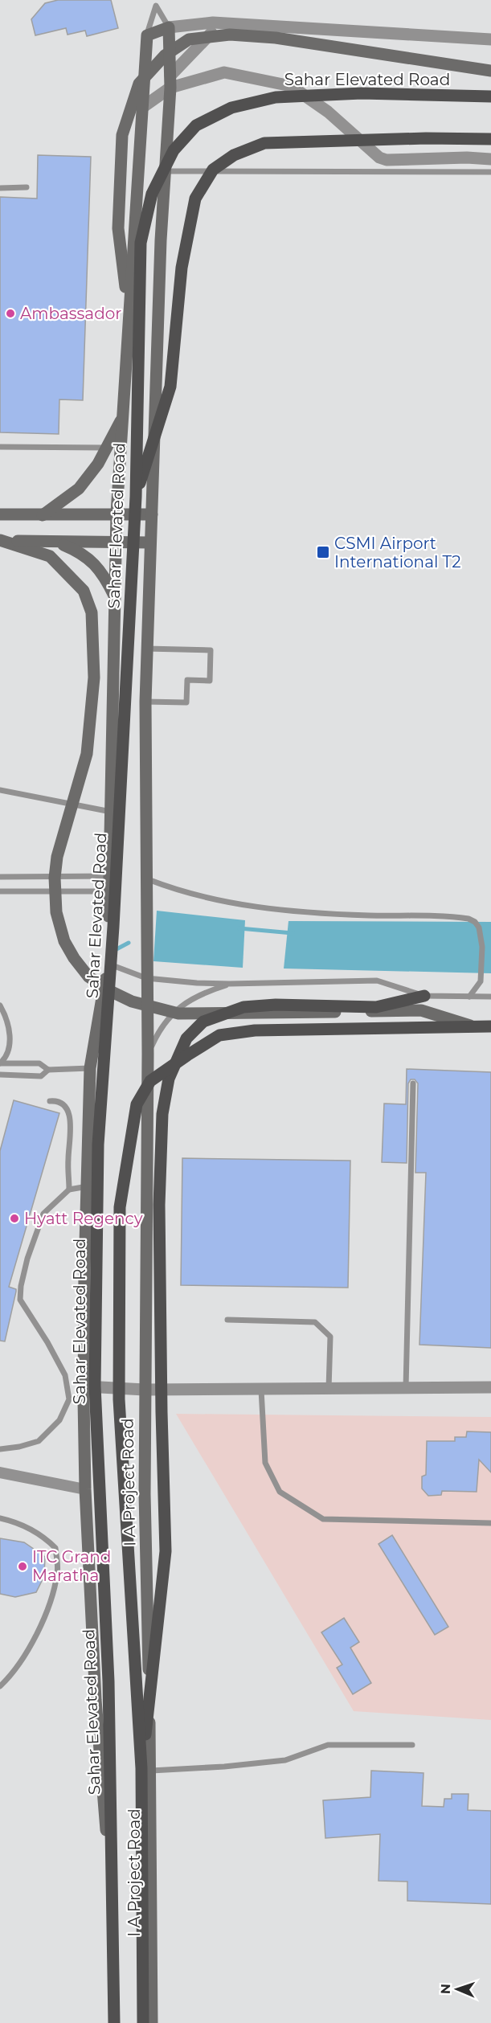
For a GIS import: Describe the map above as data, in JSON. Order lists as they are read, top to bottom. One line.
{"streets":{"main road":["Sahar Elevated Road","I A Project Road"]},"places":{"other":["Ambassador","Hyatt Regency","ITC Grand Maratha"],"transit":["CSMI Airport International T2"]},"north":"left"}
